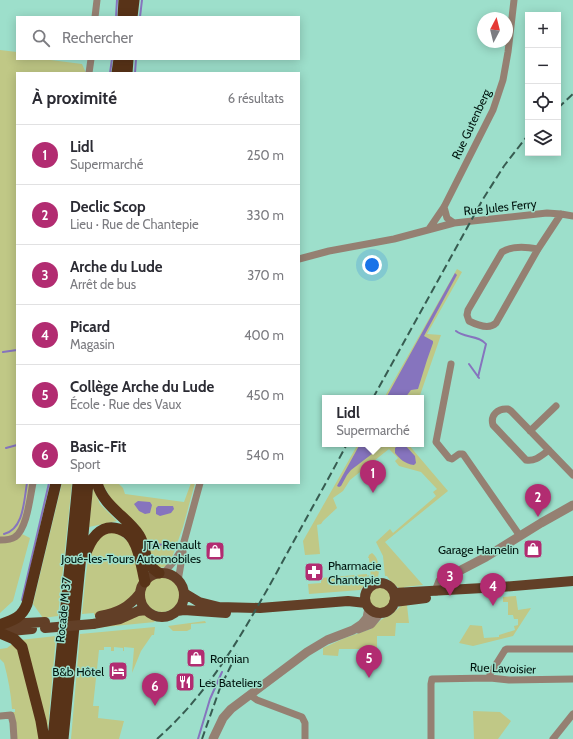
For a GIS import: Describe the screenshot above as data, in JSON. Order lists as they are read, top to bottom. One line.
{"streets":{"highway":["Rocade M 37"],"street":["Rue Gutenberg","Rue Jules Ferry","Rue Lavoisier"]},"crossings":[["Rue Gutenberg","Rue Jules Ferry"]],"places":{"shop":["Garage Hamelin","JTA Renault Joué-les-Tours Automobiles","Romian"],"pharmacy":["Pharmacie Chantepie"],"hotel":["B&b Hôtel"],"restaurant":["Les Bateliers"]},"north":"top","page":{"map_buttons":["+","−"],"search":"Rechercher","heading":["À proximité","6 résultats"],"list":[{"mark":"1","name":"Lidl","note":"Supermarché","value":"250 m"},{"mark":"2","name":"Declic Scop","note":"Lieu · Rue de Chantepie","value":"330 m"},{"mark":"3","name":"Arche du Lude","note":"Arrêt de bus","value":"370 m"},{"mark":"4","name":"Picard","note":"Magasin","value":"400 m"},{"mark":"5","name":"Collège Arche du Lude","note":"École · Rue des Vaux","value":"450 m"},{"mark":"6","name":"Basic-Fit","note":"Sport","value":"540 m"}],"popup":["Lidl","Supermarché"],"pins":["1","2","3","4","5","6"]}}
